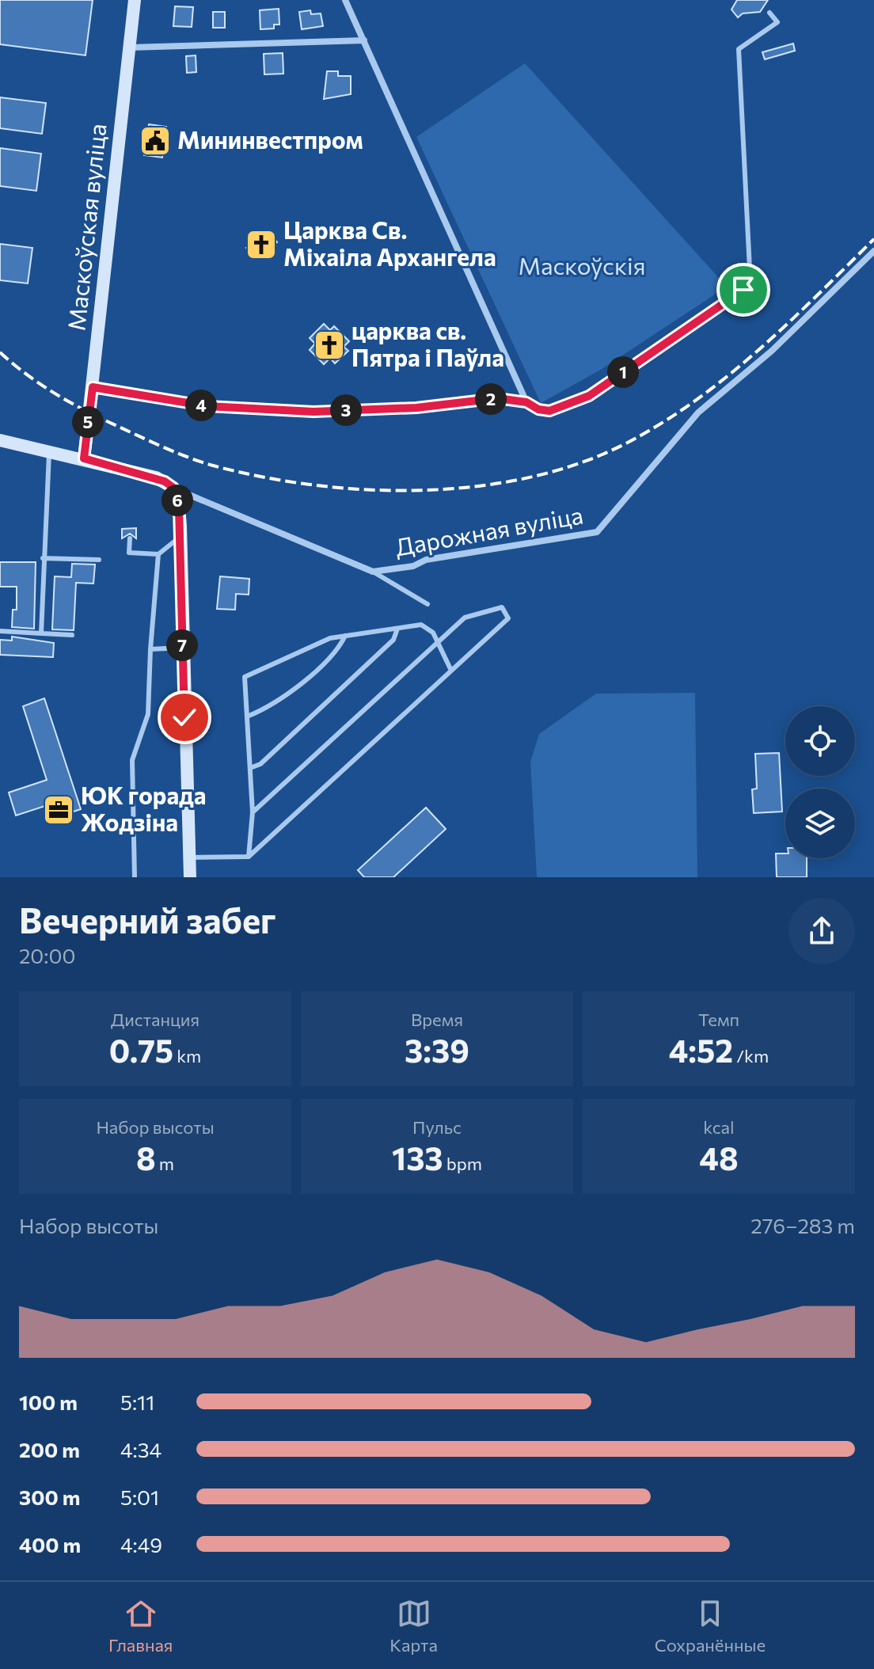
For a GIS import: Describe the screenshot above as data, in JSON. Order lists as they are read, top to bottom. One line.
{"streets":{"main road":["Маскоўская вуліца"],"street":["Дарожная вуліца"]},"parks":["Маскоўскія"],"places":{"public building":["Мининвестпром"],"church":["Царква Св. Міхаіла Архангела","царква св. Пятра і Паўла"],"office":["ЮК горада Жодзіна"]},"page":{"pins":["1","2","4","3","5","6","7"],"heading":["Вечерний забег","20:00"],"stats":[["Дистанция","0.75 km"],["Время","3:39"],["Темп","4:52 /km"],["Набор высоты","8 m"],["Пульс","133 bpm"],["kcal","48"]],"chart":["Набор высоты","276–283 m"],"list":[{"name":"100 m","note":"5:11"},{"name":"200 m","note":"4:34"},{"name":"300 m","note":"5:01"},{"name":"400 m","note":"4:49"}],"tabs":["Главная","Карта","Сохранённые"]}}
